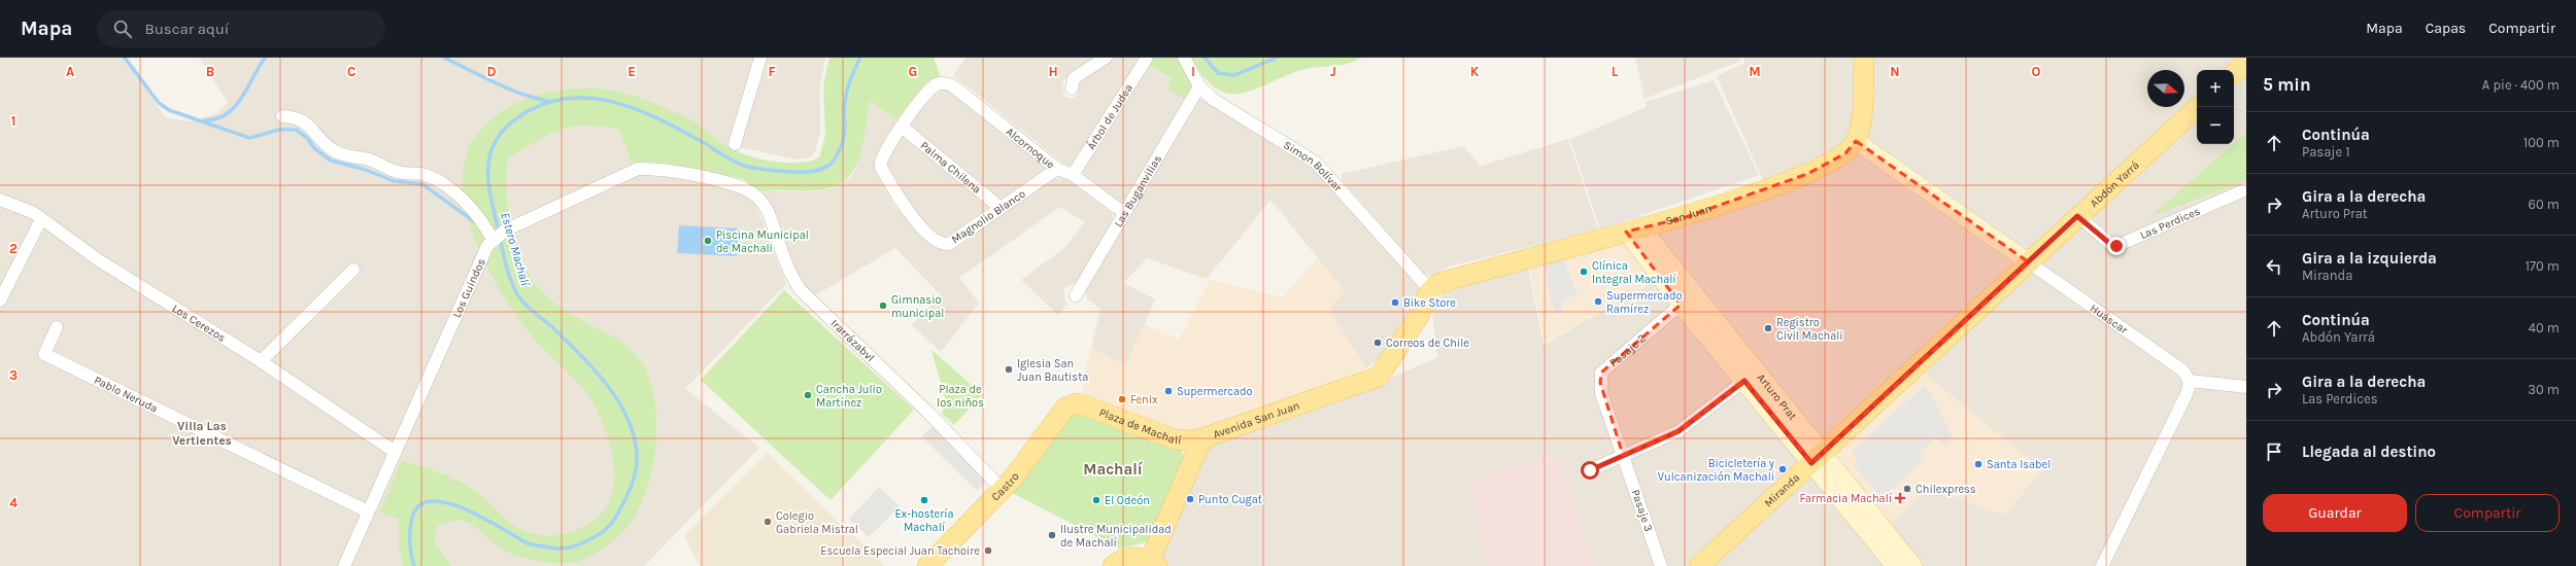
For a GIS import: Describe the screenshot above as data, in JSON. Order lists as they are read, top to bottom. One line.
{"streets":{"main road":["Abdón Yarrá","San Juan","Huáscar","Arturo Prat","Avenida San Juan","Plaza de Machalí","Castro","Miranda"],"street":["Árbol de Judea","Alcornoque","Palma Chilena","Simon Bolívar","Las Buganvilias","Magnolio Blanco","Las Perdices","Los Guindos","Los Cerezos","Irarrázabvl","Pasaje 2","Pablo Neruda","Pasaje 3"]},"crossings":[["Árbol de Judea","Alcornoque"],["Alcornoque","Las Buganvilias"],["Alcornoque","Magnolio Blanco"],["Palma Chilena","Magnolio Blanco"],["Simon Bolívar","Las Buganvilias"],["Simon Bolívar","San Juan"],["Simon Bolívar","Avenida San Juan"],["Abdón Yarrá","Las Perdices"],["Abdón Yarrá","Huáscar"],["Abdón Yarrá","Miranda"],["San Juan","Huáscar"],["San Juan","Arturo Prat"],["San Juan","Avenida San Juan"],["Los Guindos","Los Cerezos"],["Los Guindos","Irarrázabvl"],["Los Guindos","Pablo Neruda"],["Huáscar","Miranda"],["Irarrázabvl","Castro"],["Pasaje 2","Arturo Prat"],["Pasaje 2","Pasaje 3"],["Arturo Prat","Miranda"],["Avenida San Juan","Plaza de Machalí"],["Plaza de Machalí","Castro"]],"districts":["Villa Las Vertientes","Machalí"],"water":["Estero Machalí"],"parks":["Plaza de los niños"],"places":{"other":["Piscina Municipal de Machali","Clínica Integral Machalí","Supermercado Ramírez","Bike Store","Gimnasio municipal","Registro Civil Machali","Correos de Chile","Iglesia San Juan Bautista","Supermercado","Cancha Julio Martínez","Fenix","Santa Isabel","Bicicletería y Vulcanización Machalí","Chilexpress","Punto Cugat","Ex-hostería Machalí","El Odeón","Colegio Gabriela Mistral","Ilustre Municipalidad de Machalí","Escuela Especial Juan Tachoire"],"health":["Farmacia Machalí"]},"north":"right","page":{"header":"Mapa","search":"Buscar aquí","nav":["Mapa","Capas","Compartir"],"heading":["5 min","A pie · 400 m"],"map_buttons":["+","−"],"list":[["Continúa","Pasaje 1","100 m"],["Gira a la derecha","Arturo Prat","60 m"],["Gira a la izquierda","Miranda","170 m"],["Continúa","Abdón Yarrá","40 m"],["Gira a la derecha","Las Perdices","30 m"],"Llegada al destino"],"buttons":["Guardar","Compartir"]},"grid":{"columns":["A","B","C","D","E","F","G","H","I","J","K","L","M","N","O"],"rows":["1","2","3","4"]}}
